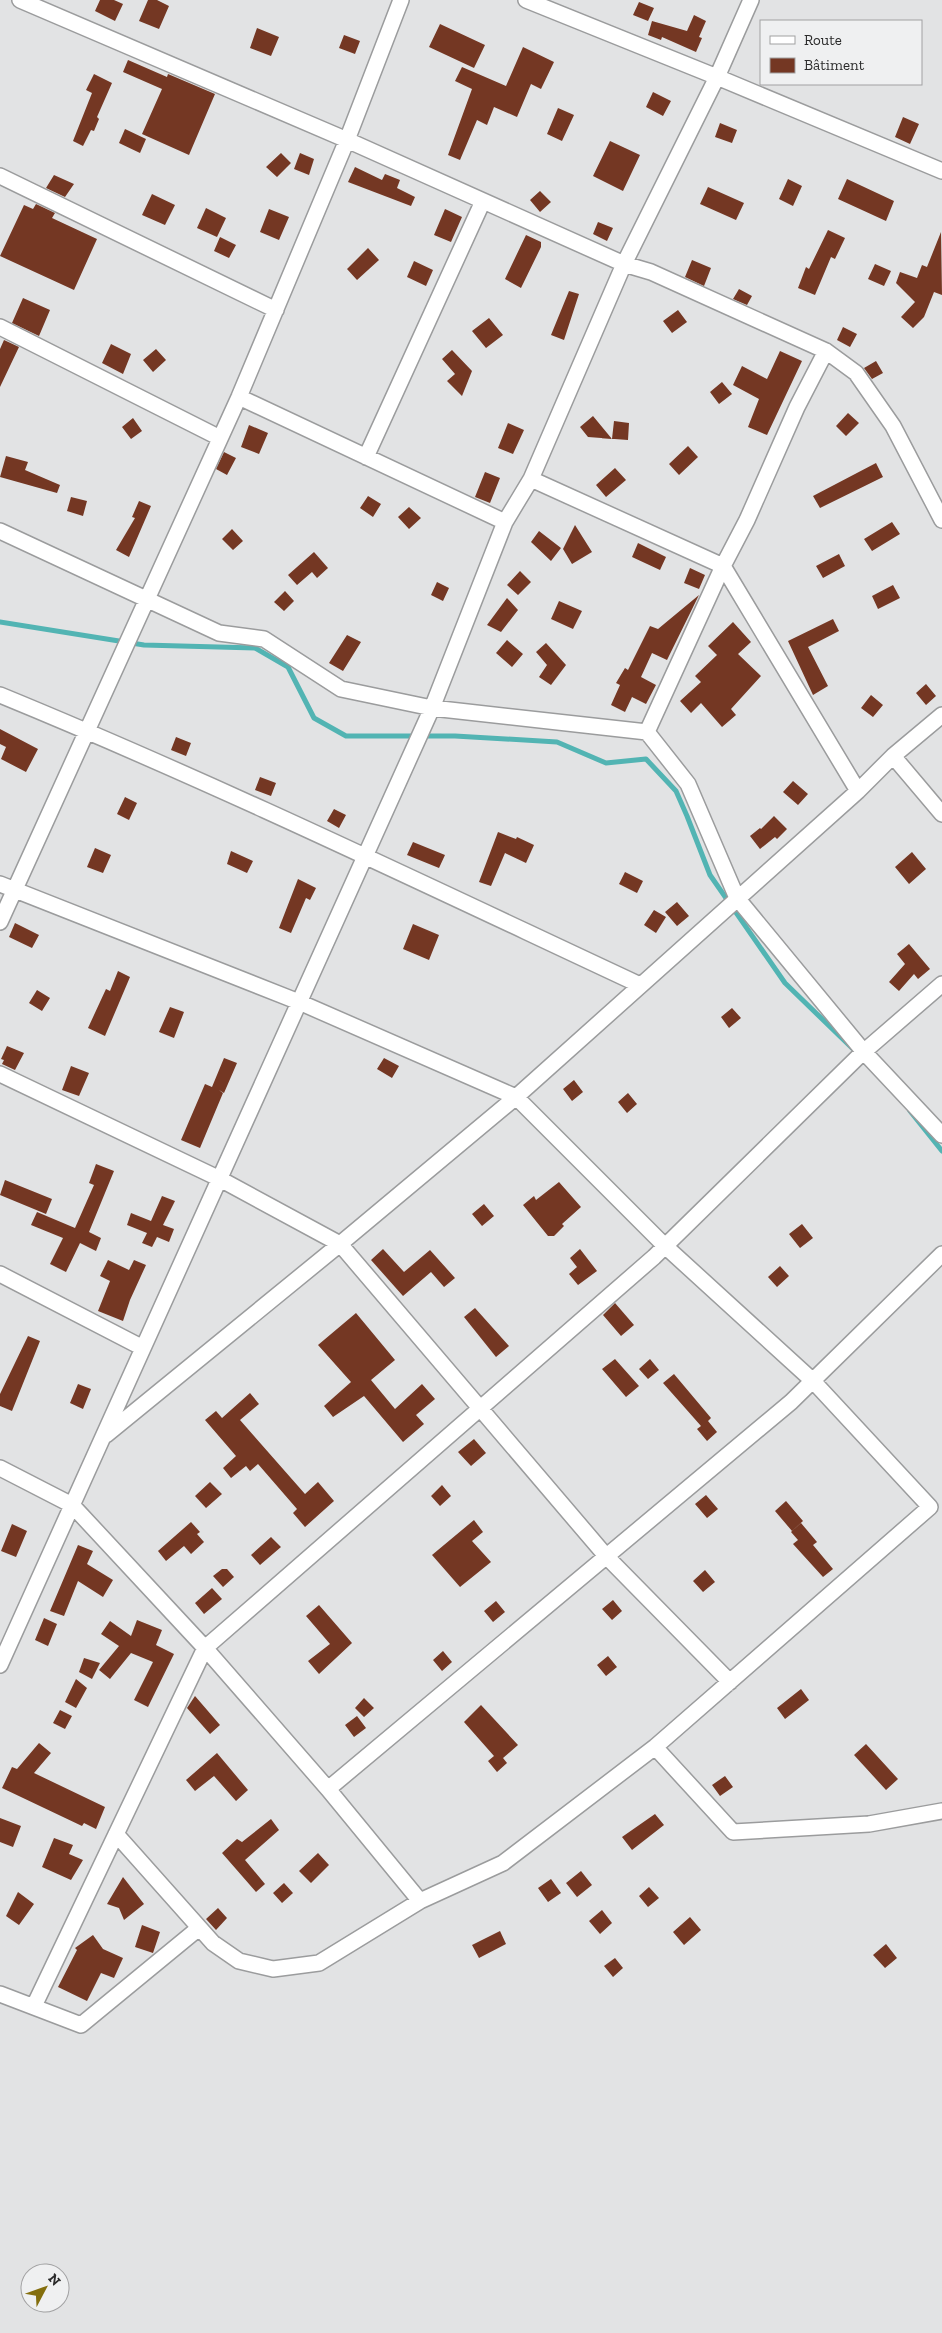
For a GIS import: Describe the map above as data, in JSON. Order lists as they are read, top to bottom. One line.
{"legend":["Route","Bâtiment"],"north":"top right"}
